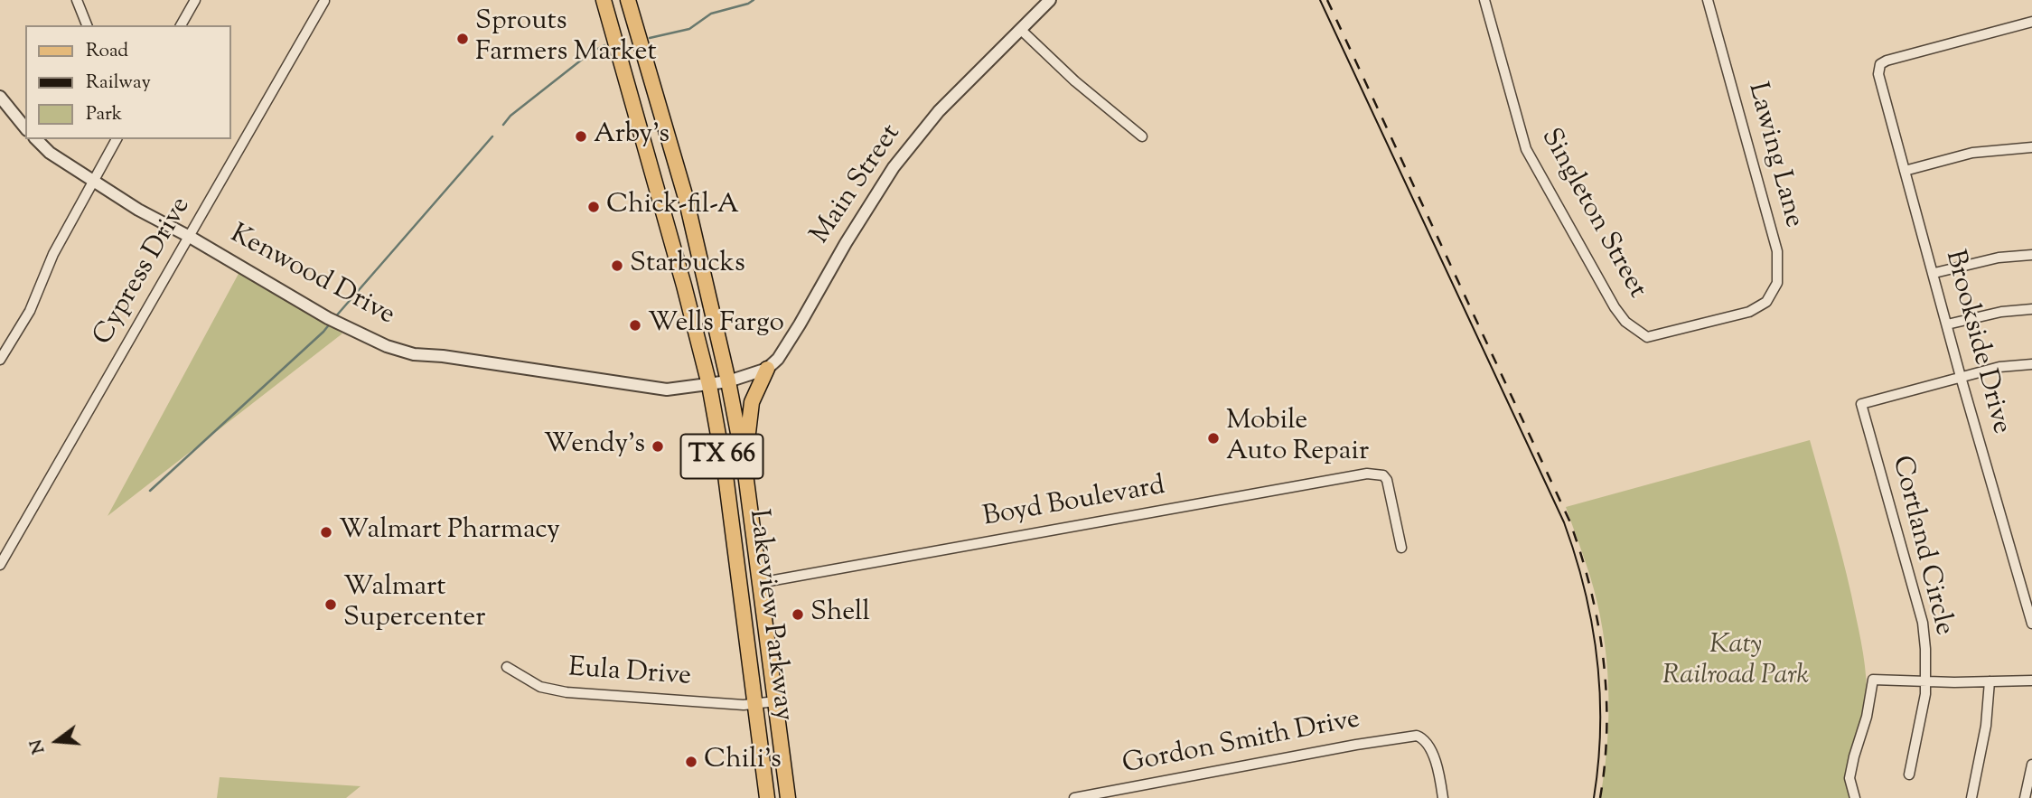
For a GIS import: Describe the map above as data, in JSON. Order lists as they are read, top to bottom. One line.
{"streets":{"main road":["TX 66","Lakeview Parkway"],"street":["Lawing Lane","Main Street","Singleton Street","Cypress Drive","Kenwood Drive","Brookside Drive","Boyd Boulevard","Cortland Circle","Eula Drive","Gordon Smith Drive"]},"crossings":[["Lawing Lane","Singleton Street"],["Cypress Drive","Kenwood Drive"],["Kenwood Drive","Lakeview Parkway"],["Brookside Drive","Cortland Circle"],["Boyd Boulevard","Lakeview Parkway"],["Lakeview Parkway","Eula Drive"]],"parks":["Katy Railroad Park"],"places":["Sprouts Farmers Market","Arby's","Chick-fil-A","Starbucks","Wells Fargo","Mobile Auto Repair","Wendy's","Walmart Pharmacy","Walmart Supercenter","Shell","Chili's"],"legend":["Road","Railway","Park"],"north":"left"}
